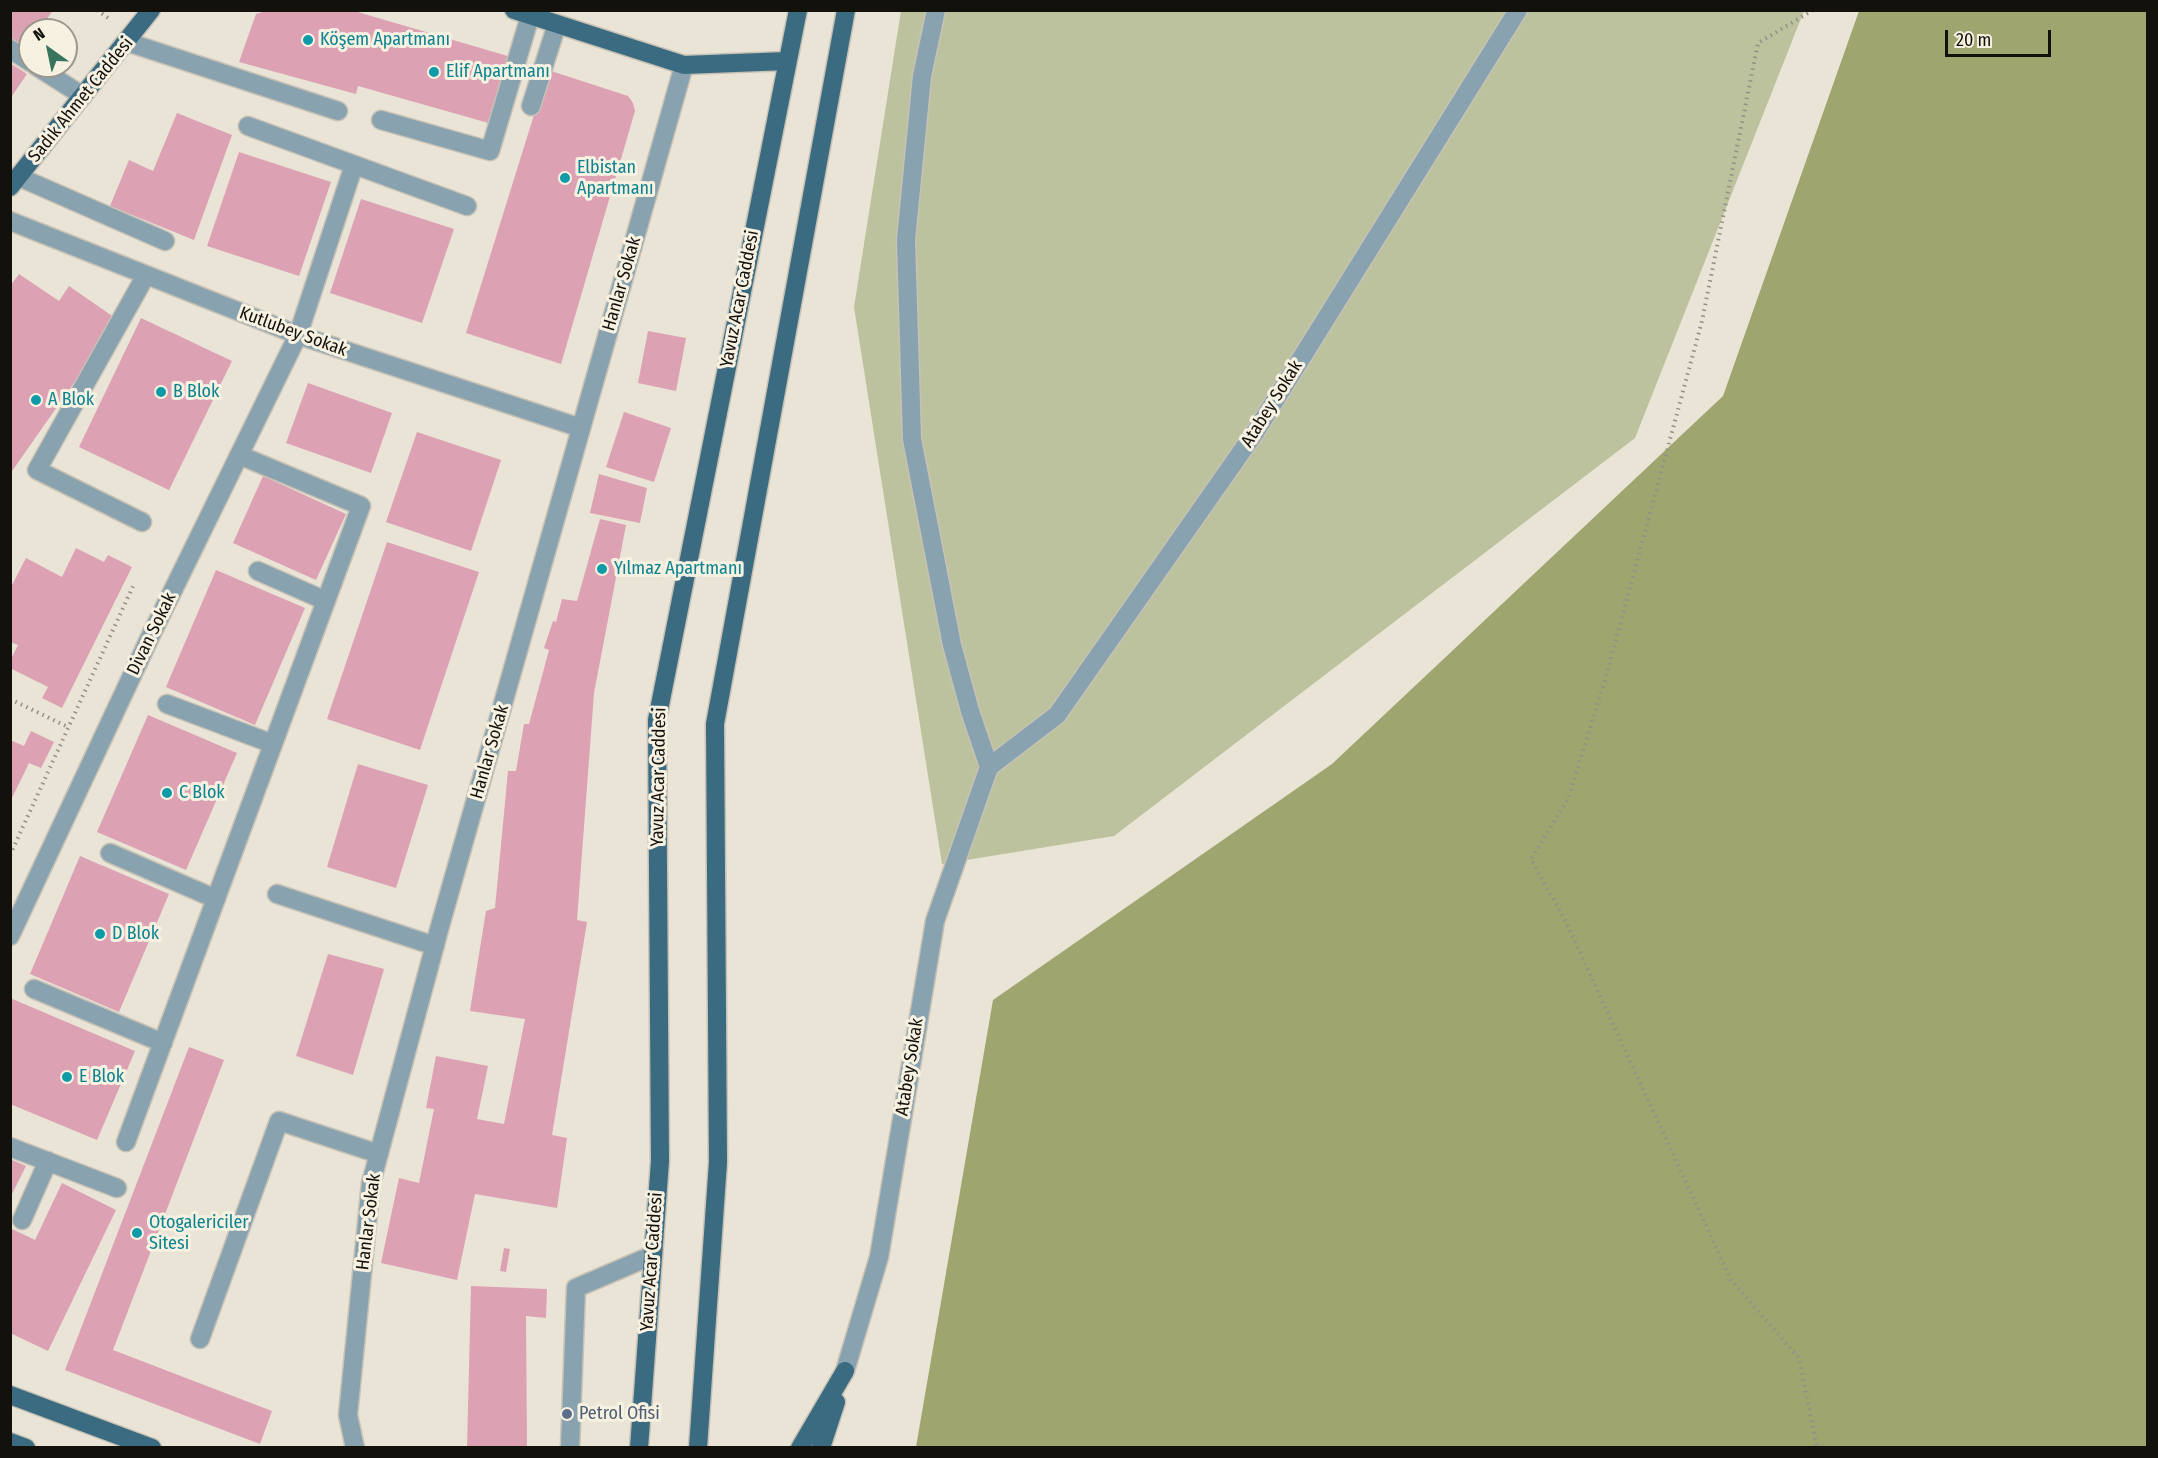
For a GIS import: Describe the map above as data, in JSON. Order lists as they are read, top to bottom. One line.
{"streets":{"main road":["Sadık Ahmet Caddesi","Yavuz Acar Caddesi"],"street":["Hanlar Sokak","Kutlubey Sokak","Atabey Sokak","Divan Sokak"]},"crossings":[["Hanlar Sokak","Kutlubey Sokak"],["Kutlubey Sokak","Divan Sokak"]],"places":["Köşem Apartmanı","Elif Apartmanı","Elbistan Apartmanı","B Blok","A Blok","Yılmaz Apartmanı","C Blok","D Blok","E Blok","Otogalericiler Sitesi","Petrol Ofisi"],"scale_bar":"20 m","north":"top left"}
